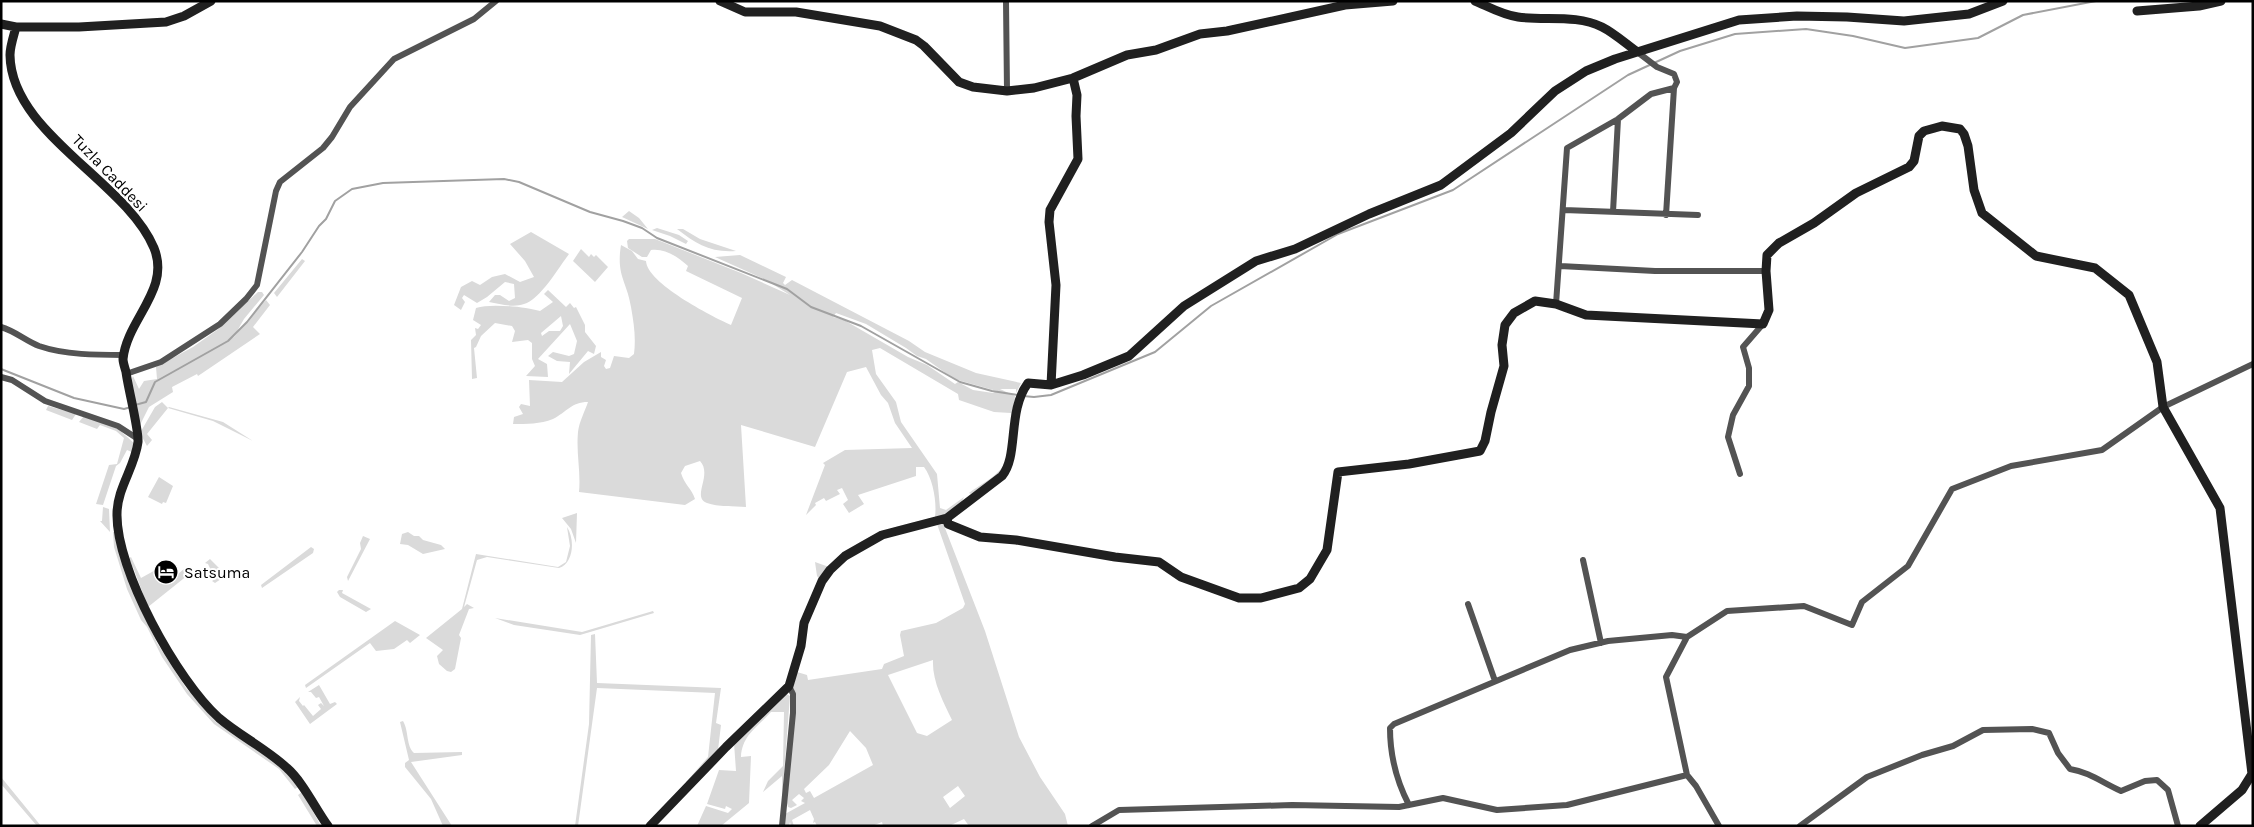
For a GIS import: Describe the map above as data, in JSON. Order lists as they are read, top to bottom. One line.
{"streets":{"street":["Tuzla Caddesi"]},"places":{"hotel":["Satsuma"]}}
